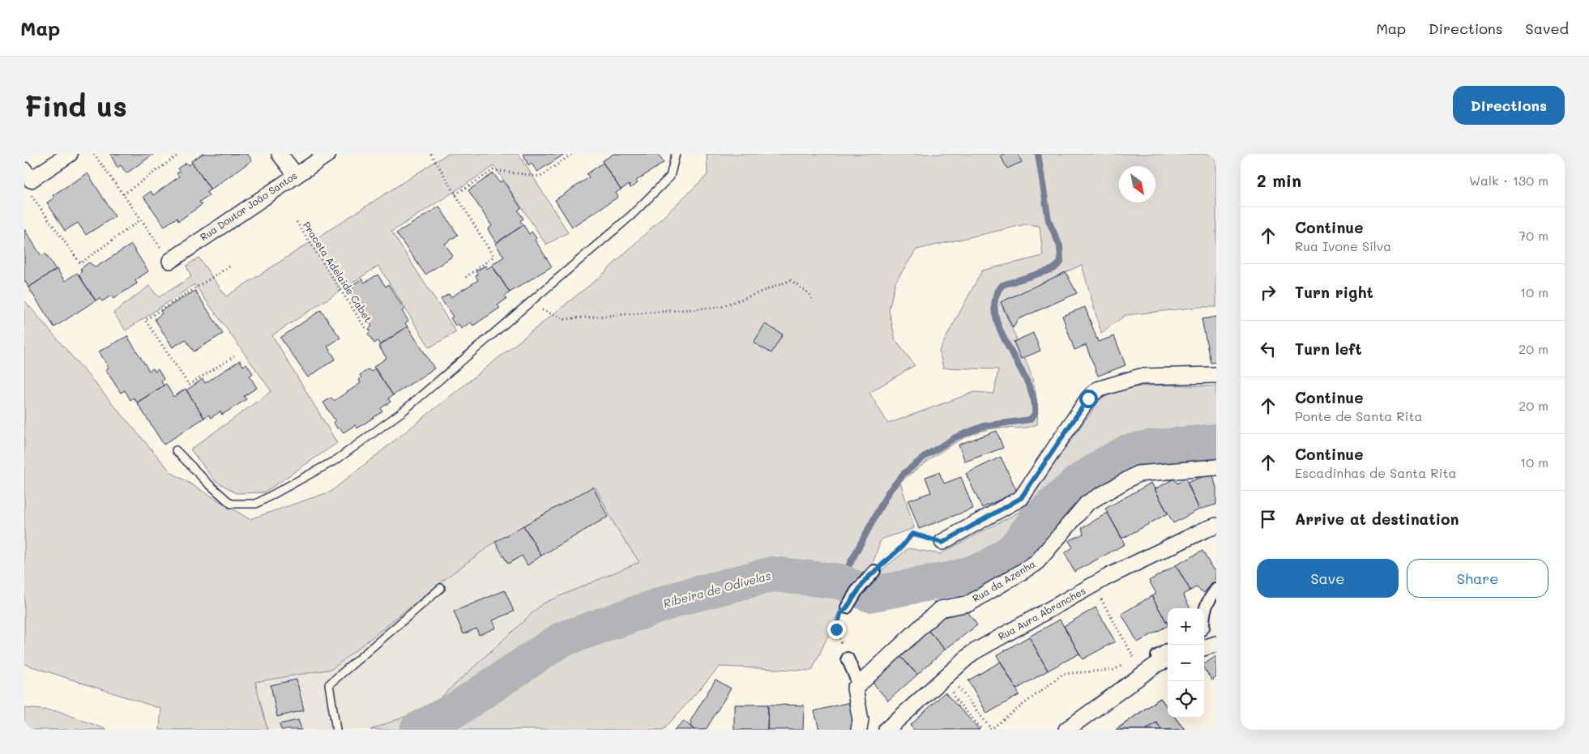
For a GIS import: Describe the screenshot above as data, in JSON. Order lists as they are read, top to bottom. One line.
{"streets":{"street":["Rua Doutor João Santos","Rua da Azenha","Rua Aura Abranches"],"path":["Praceta Adelaide Cabet"]},"water":["Ribeira de Odivelas"],"north":"bottom right","page":{"header":"Map","nav":["Map","Directions","Saved"],"buttons":["Directions",["Save","Share"]],"title":"Find us","heading":["2 min","Walk · 130 m"],"list":[["Continue","Rua Ivone Silva","70 m"],["Turn right","10 m"],["Turn left","20 m"],["Continue","Ponte de Santa Rita","20 m"],["Continue","Escadinhas de Santa Rita","10 m"],"Arrive at destination"],"map_buttons":["+","−"]}}
